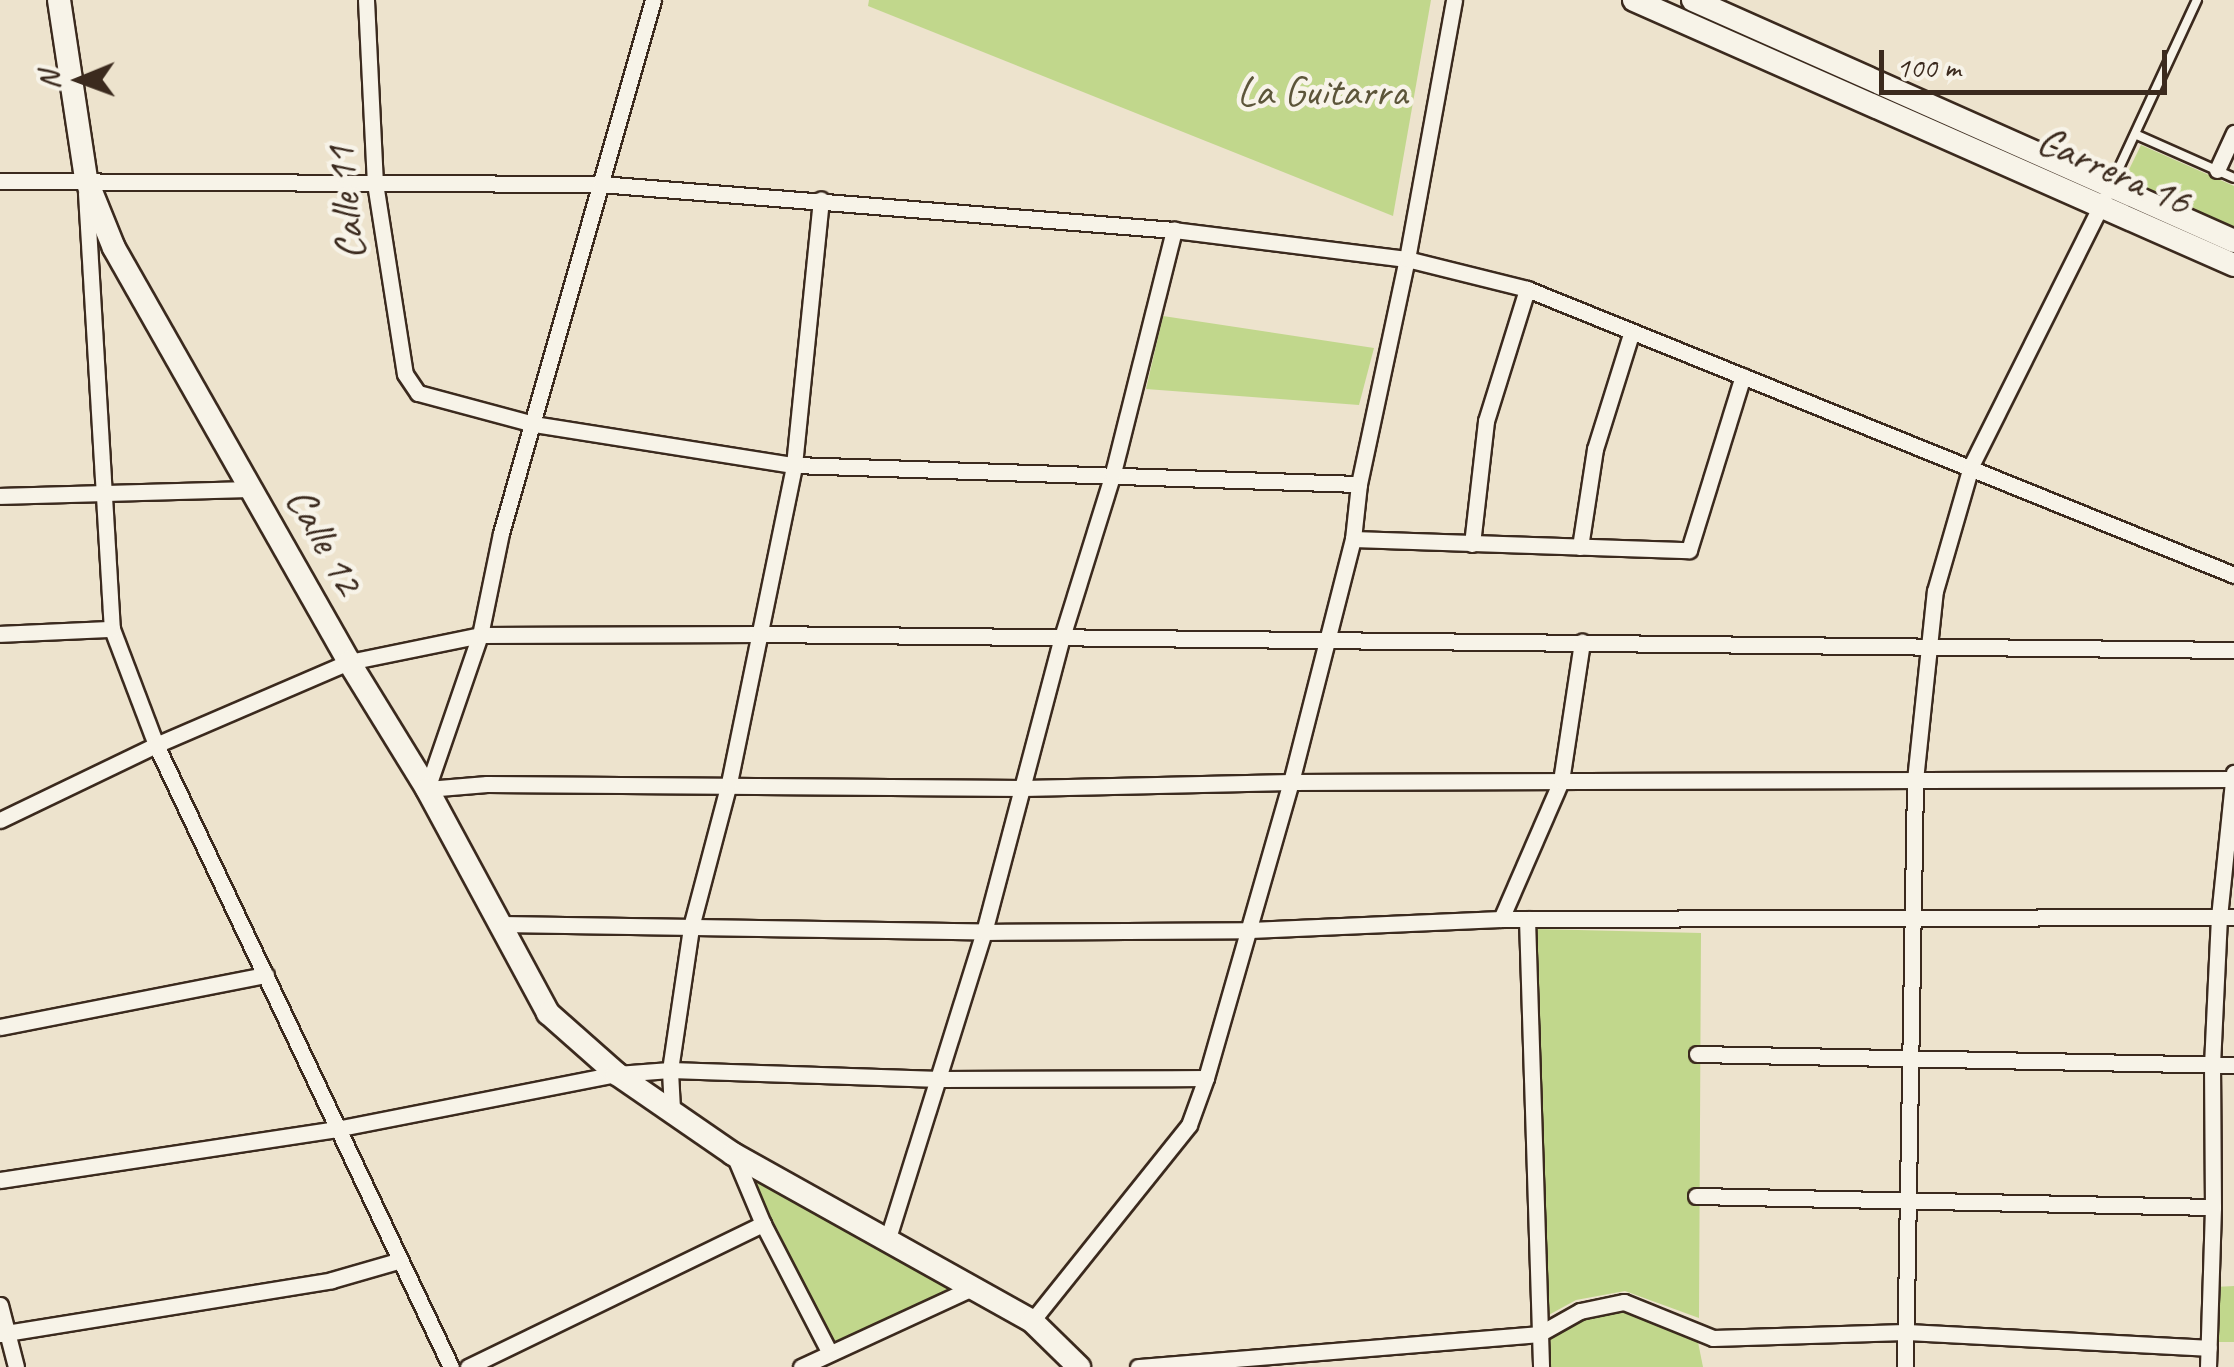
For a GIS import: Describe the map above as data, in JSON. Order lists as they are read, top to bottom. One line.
{"streets":{"main road":["Carrera 16","Calle 12"],"street":["Calle 11"]},"parks":["La Guitarra"],"scale_bar":"100 m","north":"left"}
